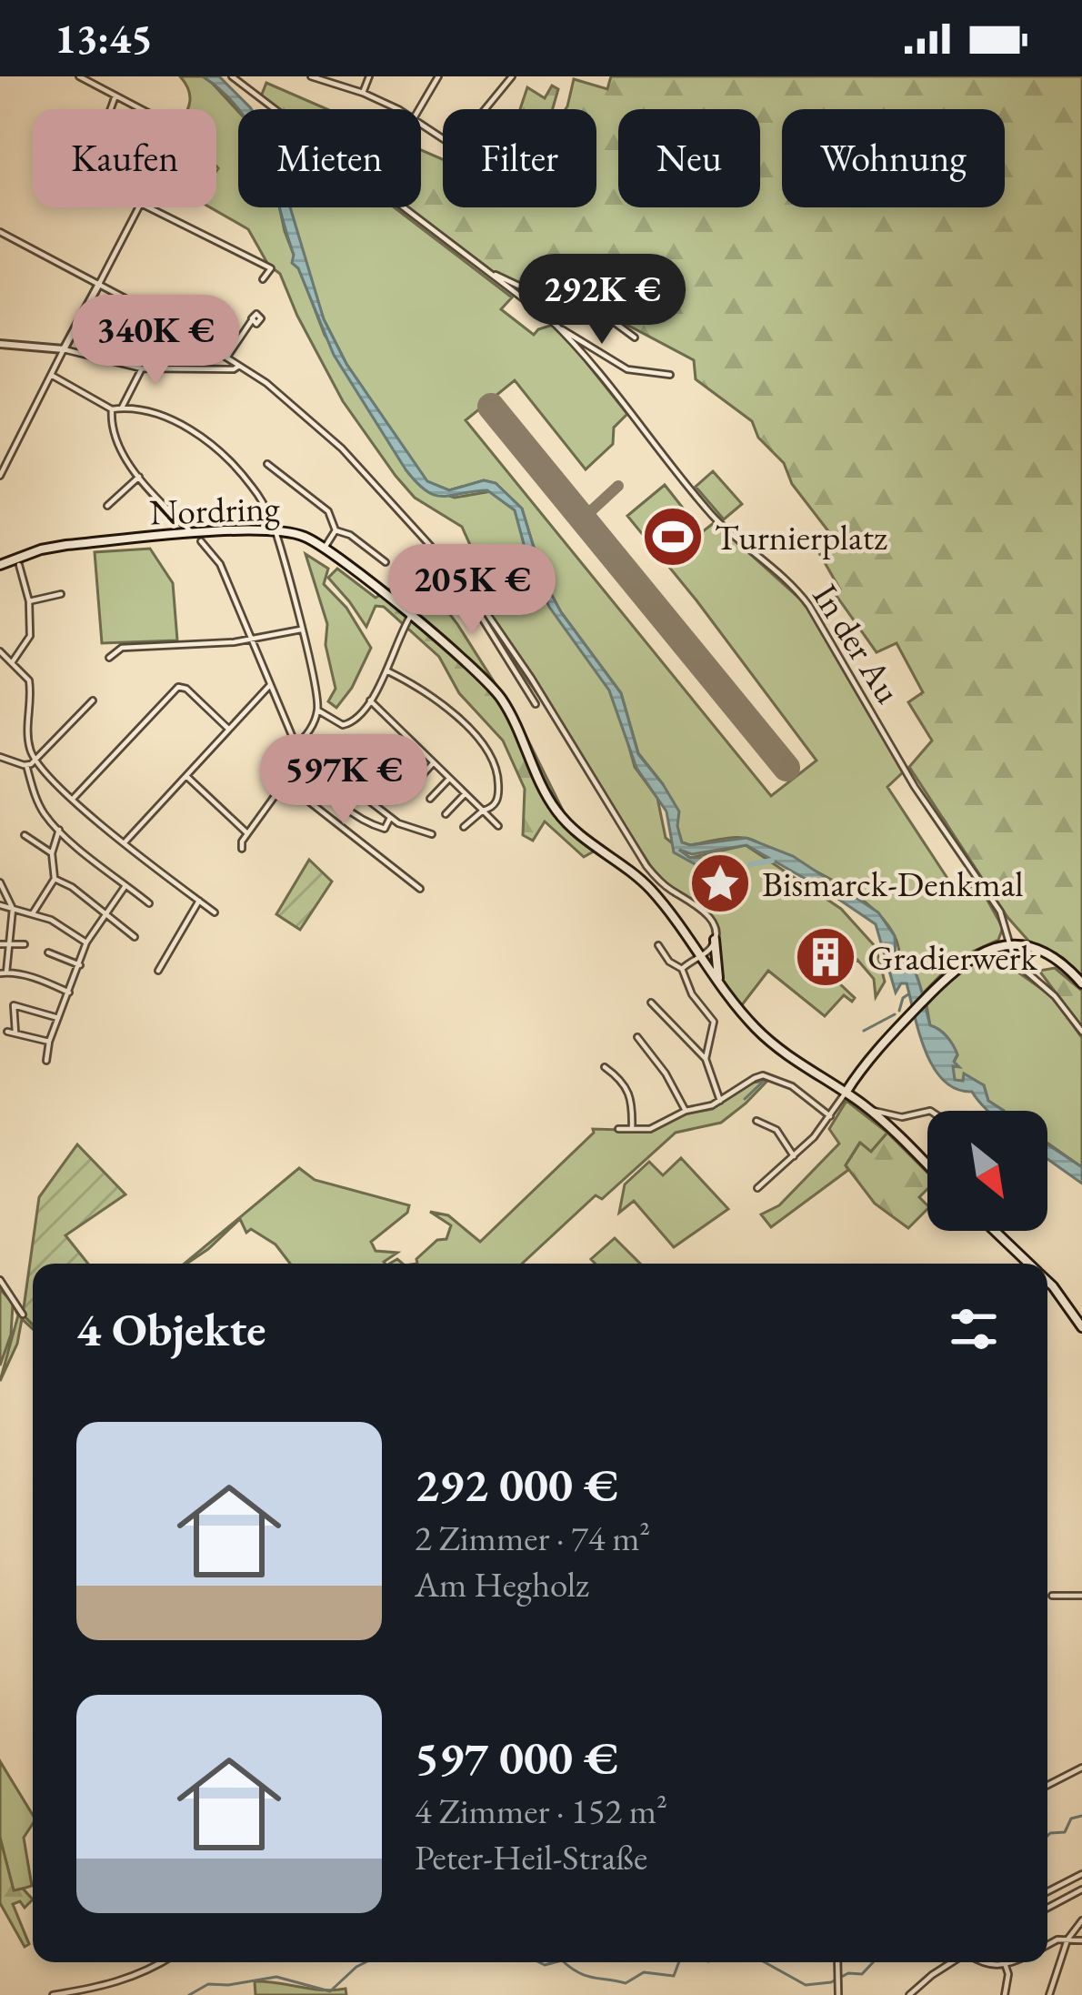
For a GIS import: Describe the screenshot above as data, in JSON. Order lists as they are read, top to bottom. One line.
{"streets":{"main road":["Nordring"],"street":["In der Au"]},"places":{"sports":["Turnierplatz"],"place":["Bismarck-Denkmal"],"building":["Gradierwerk"]},"north":"bottom right","page":{"status":"13:45","chip":["Kaufen","Mieten","Filter","Neu","Wohnung"],"price":["292K €","340K €","205K €","597K €"],"heading":"4 Objekte","list":[{"name":"292 000 €","note":"2 Zimmer · 74 m² · Am Hegholz"},{"name":"597 000 €","note":"4 Zimmer · 152 m² · Peter-Heil-Straße"}]}}
